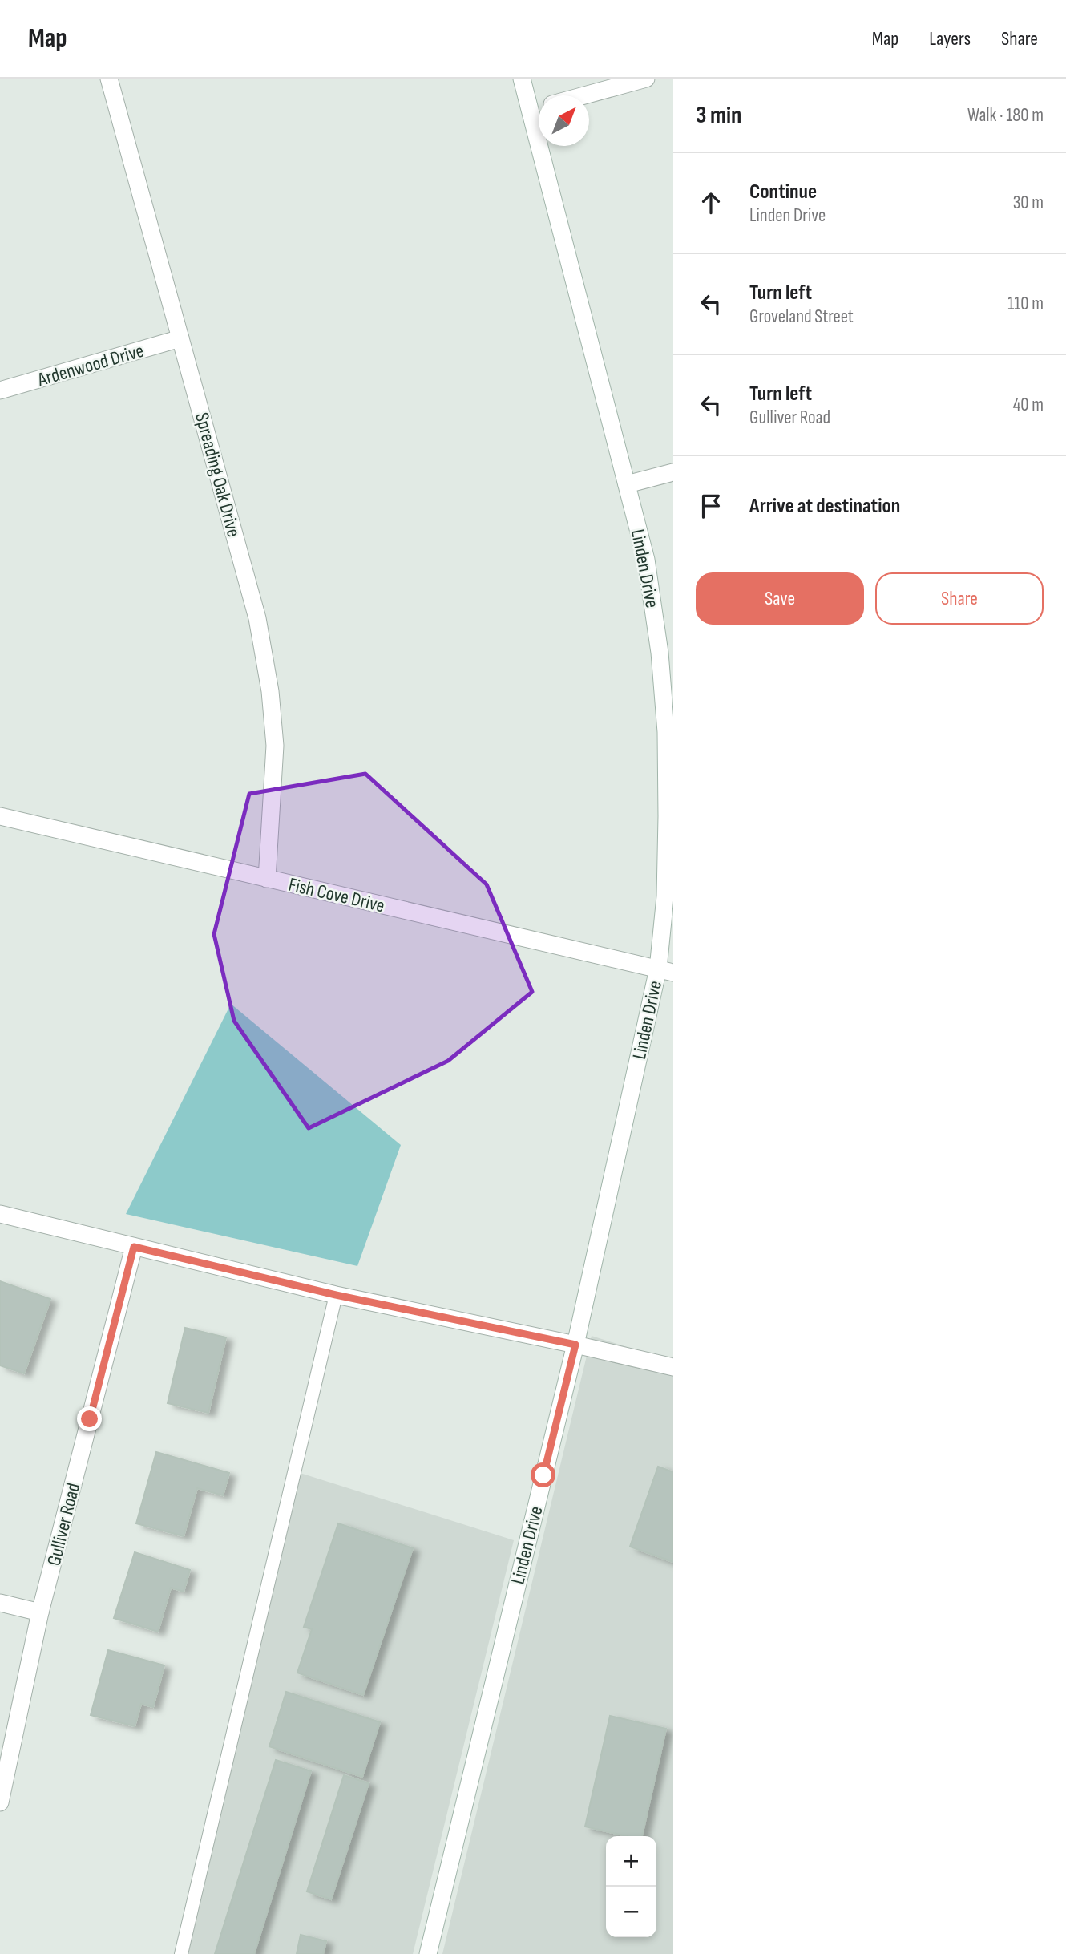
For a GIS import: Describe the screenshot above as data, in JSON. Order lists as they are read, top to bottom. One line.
{"streets":{"street":["Ardenwood Drive","Spreading Oak Drive","Linden Drive","Fish Cove Drive","Gulliver Road"]},"crossings":[["Ardenwood Drive","Spreading Oak Drive"],["Spreading Oak Drive","Fish Cove Drive"],["Linden Drive","Fish Cove Drive"]],"north":"top right","page":{"header":"Map","nav":["Map","Layers","Share"],"heading":["3 min","Walk · 180 m"],"list":[["Continue","Linden Drive","30 m"],["Turn left","Groveland Street","110 m"],["Turn left","Gulliver Road","40 m"],"Arrive at destination"],"buttons":["Save","Share"],"map_buttons":["+","−"]}}
